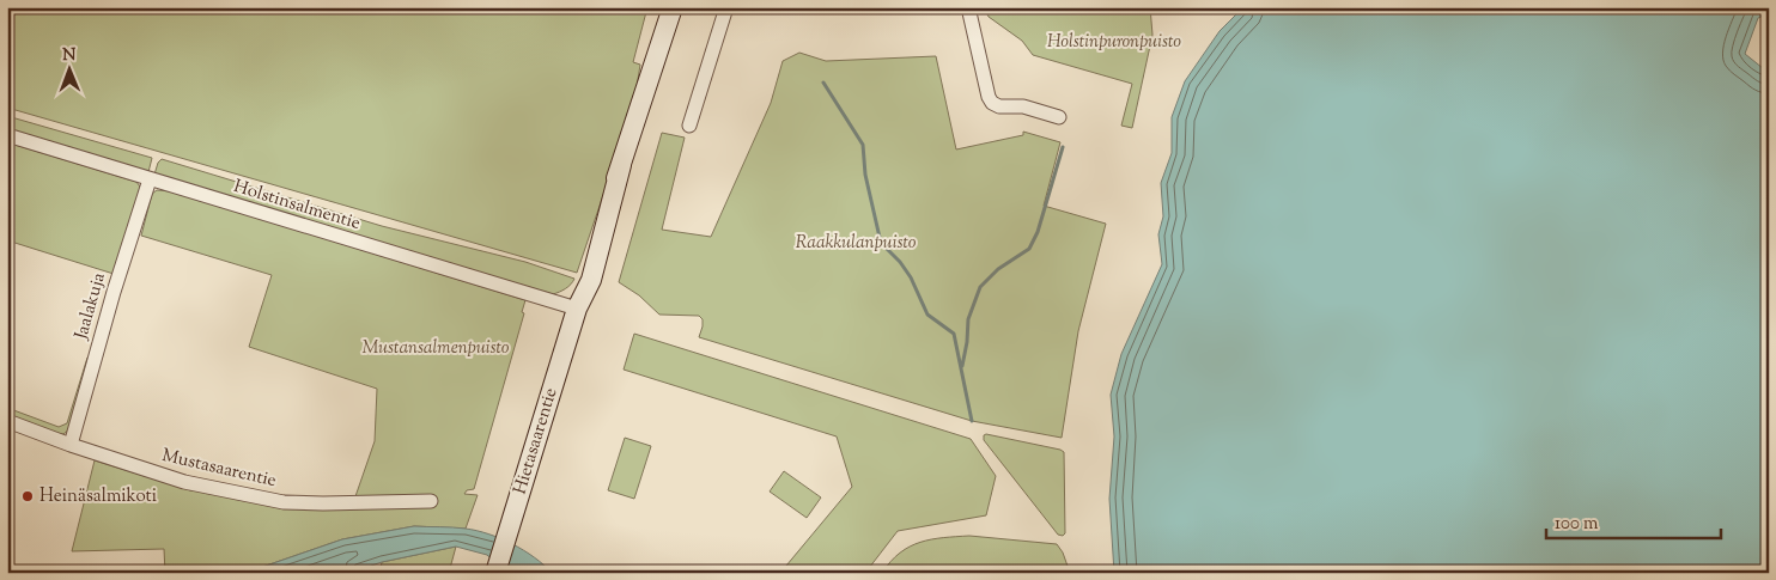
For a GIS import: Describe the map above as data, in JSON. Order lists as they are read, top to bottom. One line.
{"streets":{"street":["Holstinsalmentie","Jaalakuja","Hietasaarentie","Mustasaarentie"]},"crossings":[["Holstinsalmentie","Jaalakuja"],["Holstinsalmentie","Hietasaarentie"],["Jaalakuja","Mustasaarentie"]],"parks":["Holstinpuronpuisto","Raakkulanpuisto","Mustansalmenpuisto"],"places":["Heinäsalmikoti"],"scale_bar":"100 m","north":"top"}
